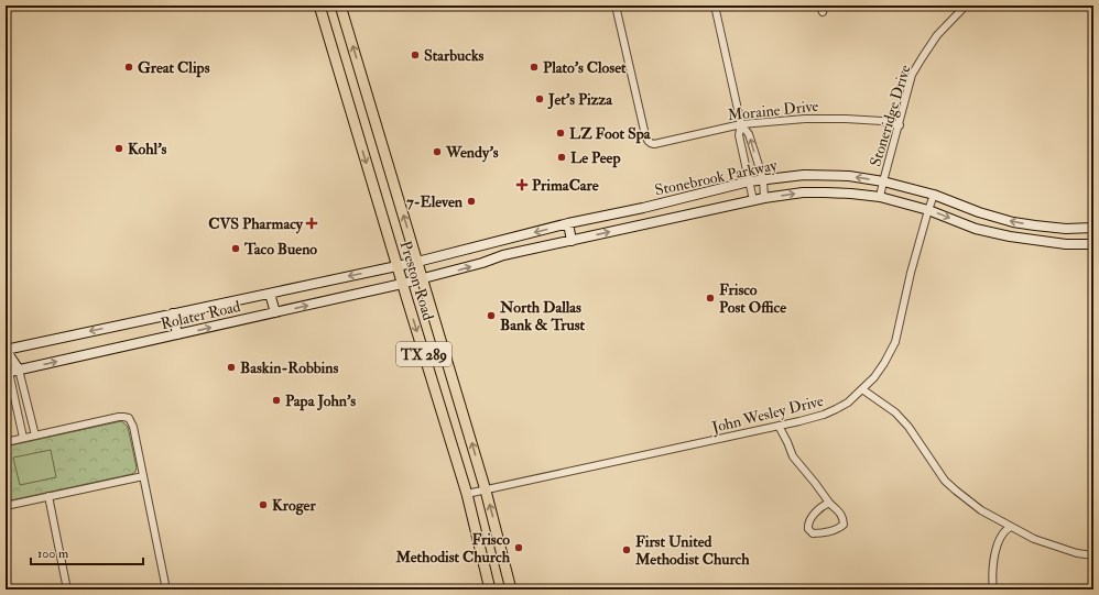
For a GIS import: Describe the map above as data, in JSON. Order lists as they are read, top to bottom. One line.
{"streets":{"main road":["Stonebrook Parkway","Preston Road","Rolater Road","TX 289"],"street":["Moraine Drive","Stoneridge Drive","John Wesley Drive"]},"crossings":[["Moraine Drive","Stoneridge Drive"],["Stoneridge Drive","Stonebrook Parkway"],["Stonebrook Parkway","Preston Road"],["Stonebrook Parkway","Rolater Road"],["Stonebrook Parkway","John Wesley Drive"],["Preston Road","Rolater Road"],["Preston Road","John Wesley Drive"]],"places":{"other":["Starbucks","Great Clips","Plato's Closet","Jet's Pizza","LZ Foot Spa","Kohl's","Wendy's","Le Peep","7-Eleven","Taco Bueno","Frisco Post Office","North Dallas Bank & Trust","Baskin-Robbins","Papa John's","Kroger","Frisco Methodist Church","First United Methodist Church"],"health":["PrimaCare","CVS Pharmacy"]},"scale_bar":"100 m"}
